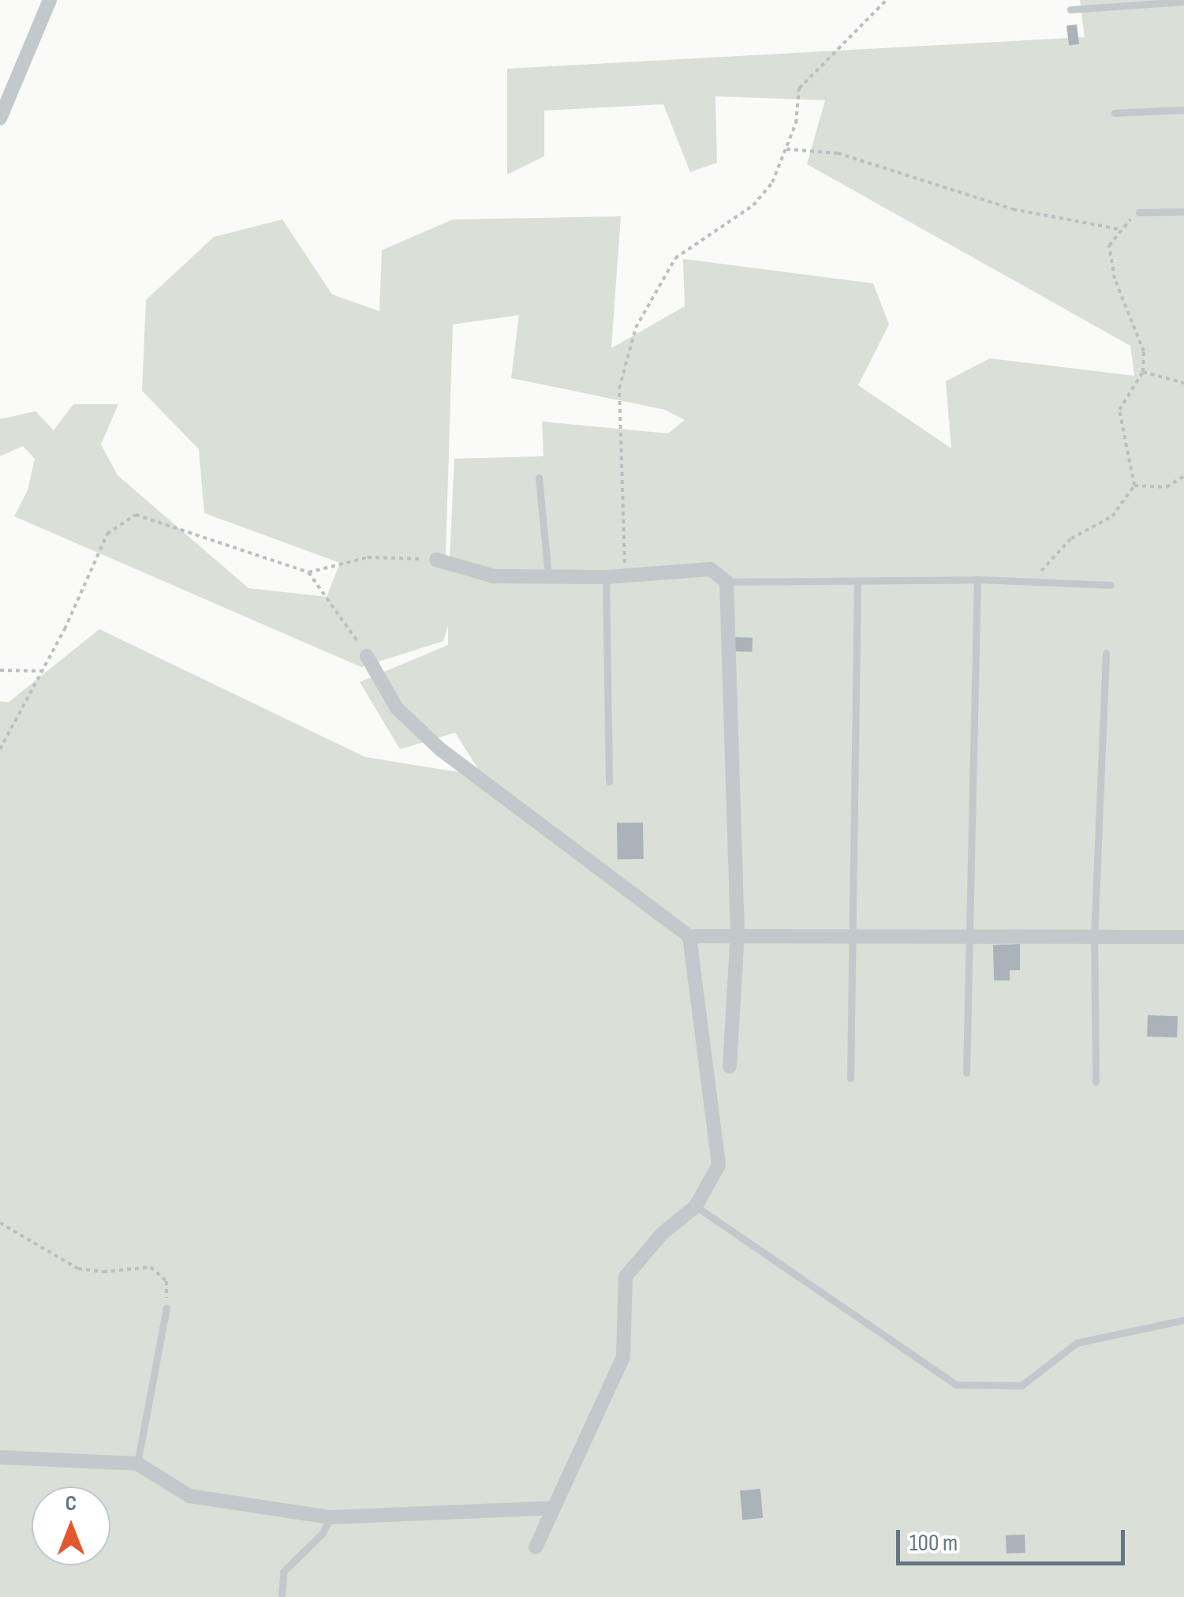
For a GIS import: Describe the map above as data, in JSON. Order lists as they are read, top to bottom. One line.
{"scale_bar":"100 m","north":"top"}
